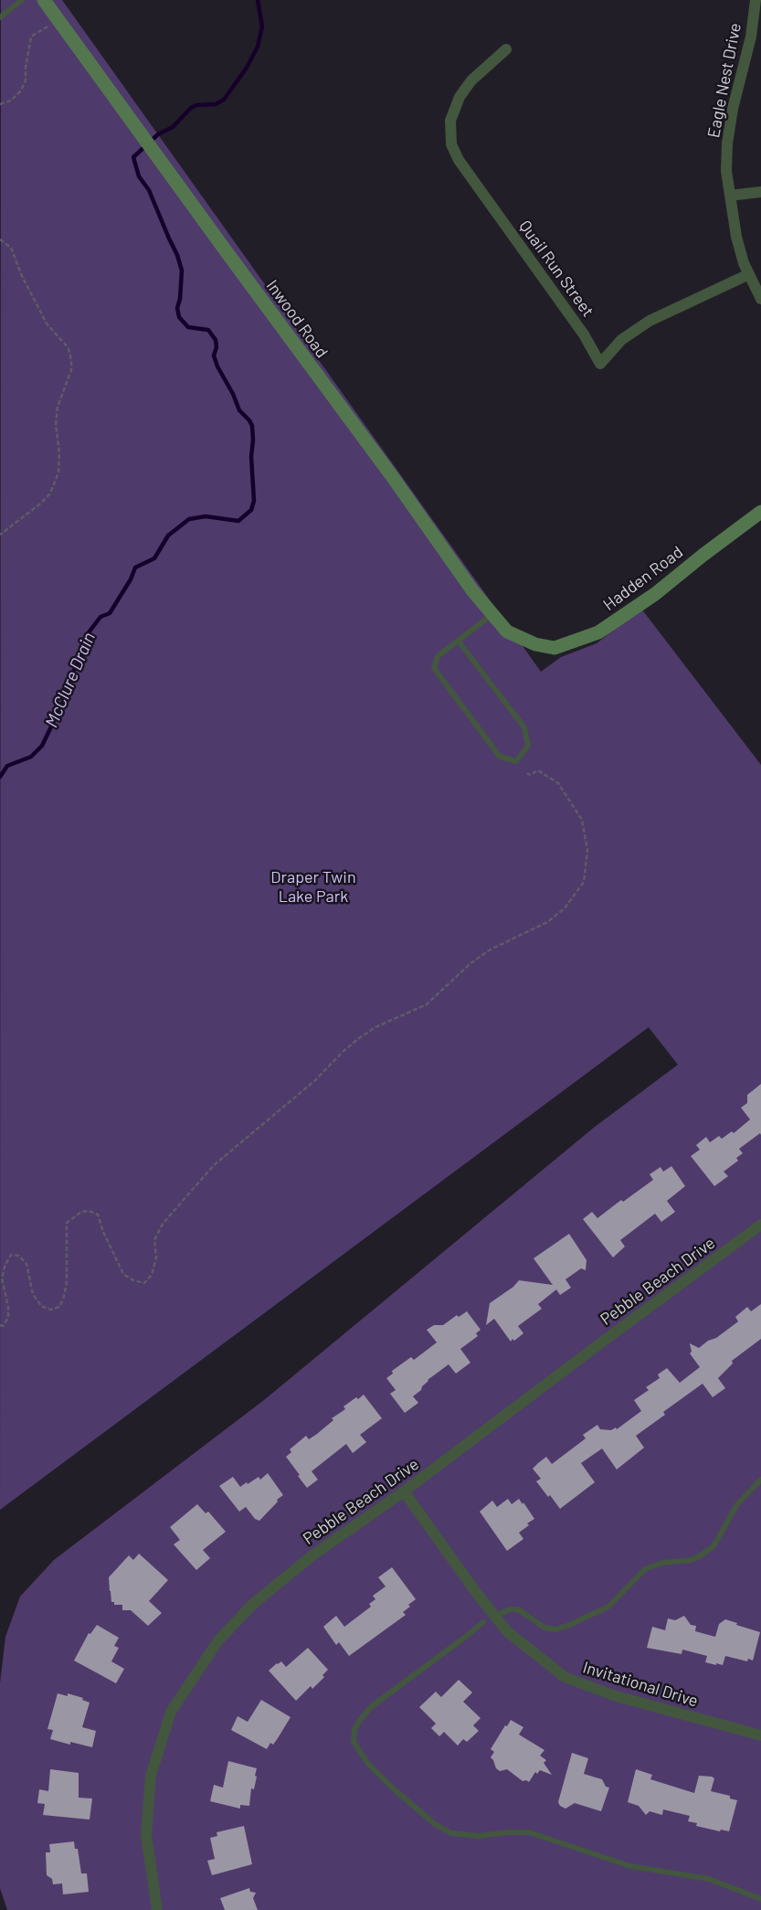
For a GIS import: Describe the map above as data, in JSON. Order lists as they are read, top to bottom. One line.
{"streets":{"street":["Eagle Nest Drive","Quail Run Street","Inwood Road","Hadden Road","Pebble Beach Drive","Invitational Drive"]},"crossings":[["Eagle Nest Drive","Quail Run Street"],["Inwood Road","Hadden Road"],["Pebble Beach Drive","Invitational Drive"]],"water":["McClure Drain"],"parks":["Draper Twin Lake Park"]}
